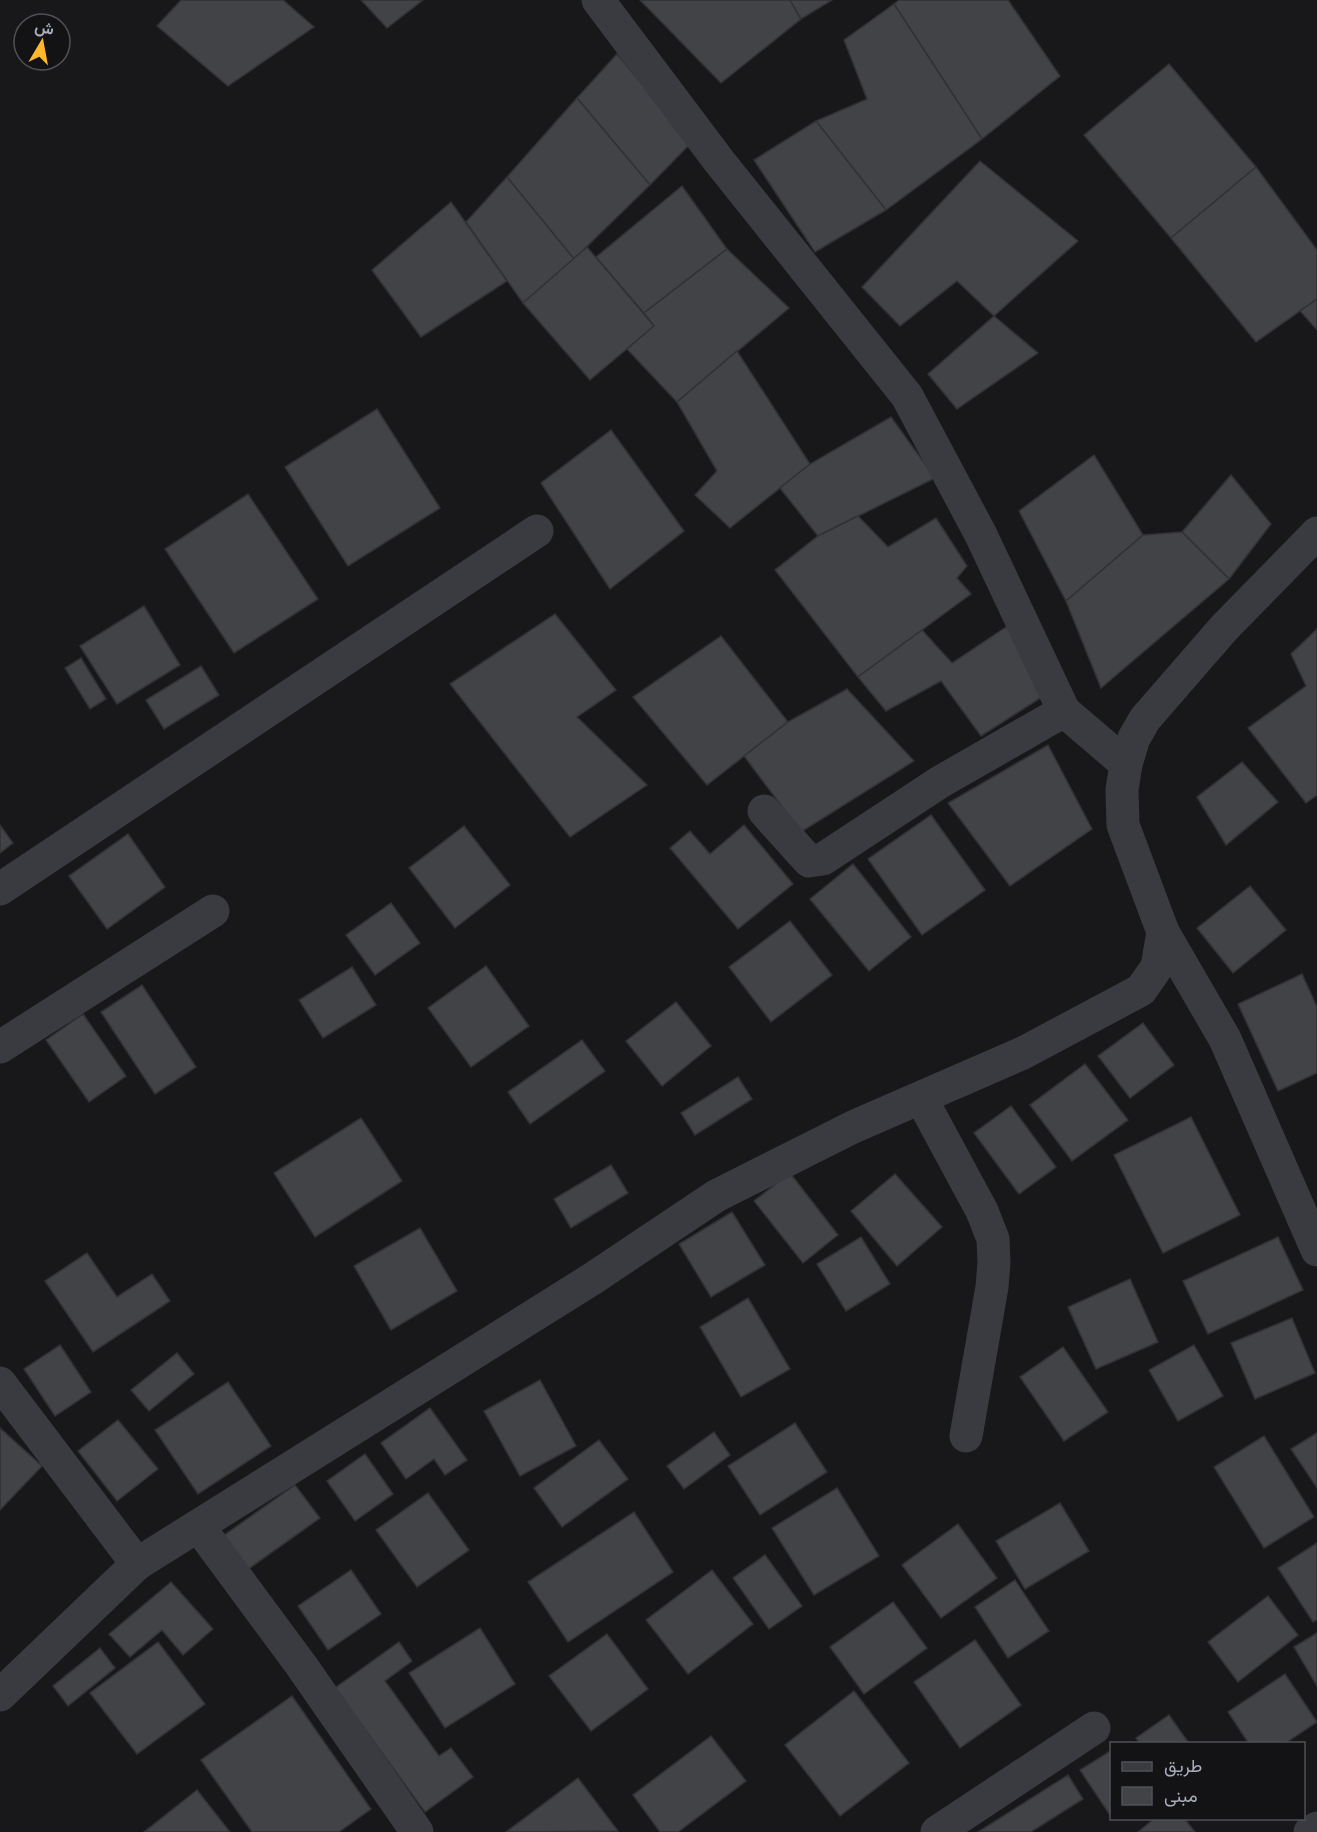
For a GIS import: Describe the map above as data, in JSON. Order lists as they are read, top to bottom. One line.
{"legend":["طريق","مبنى"],"north":"top"}
